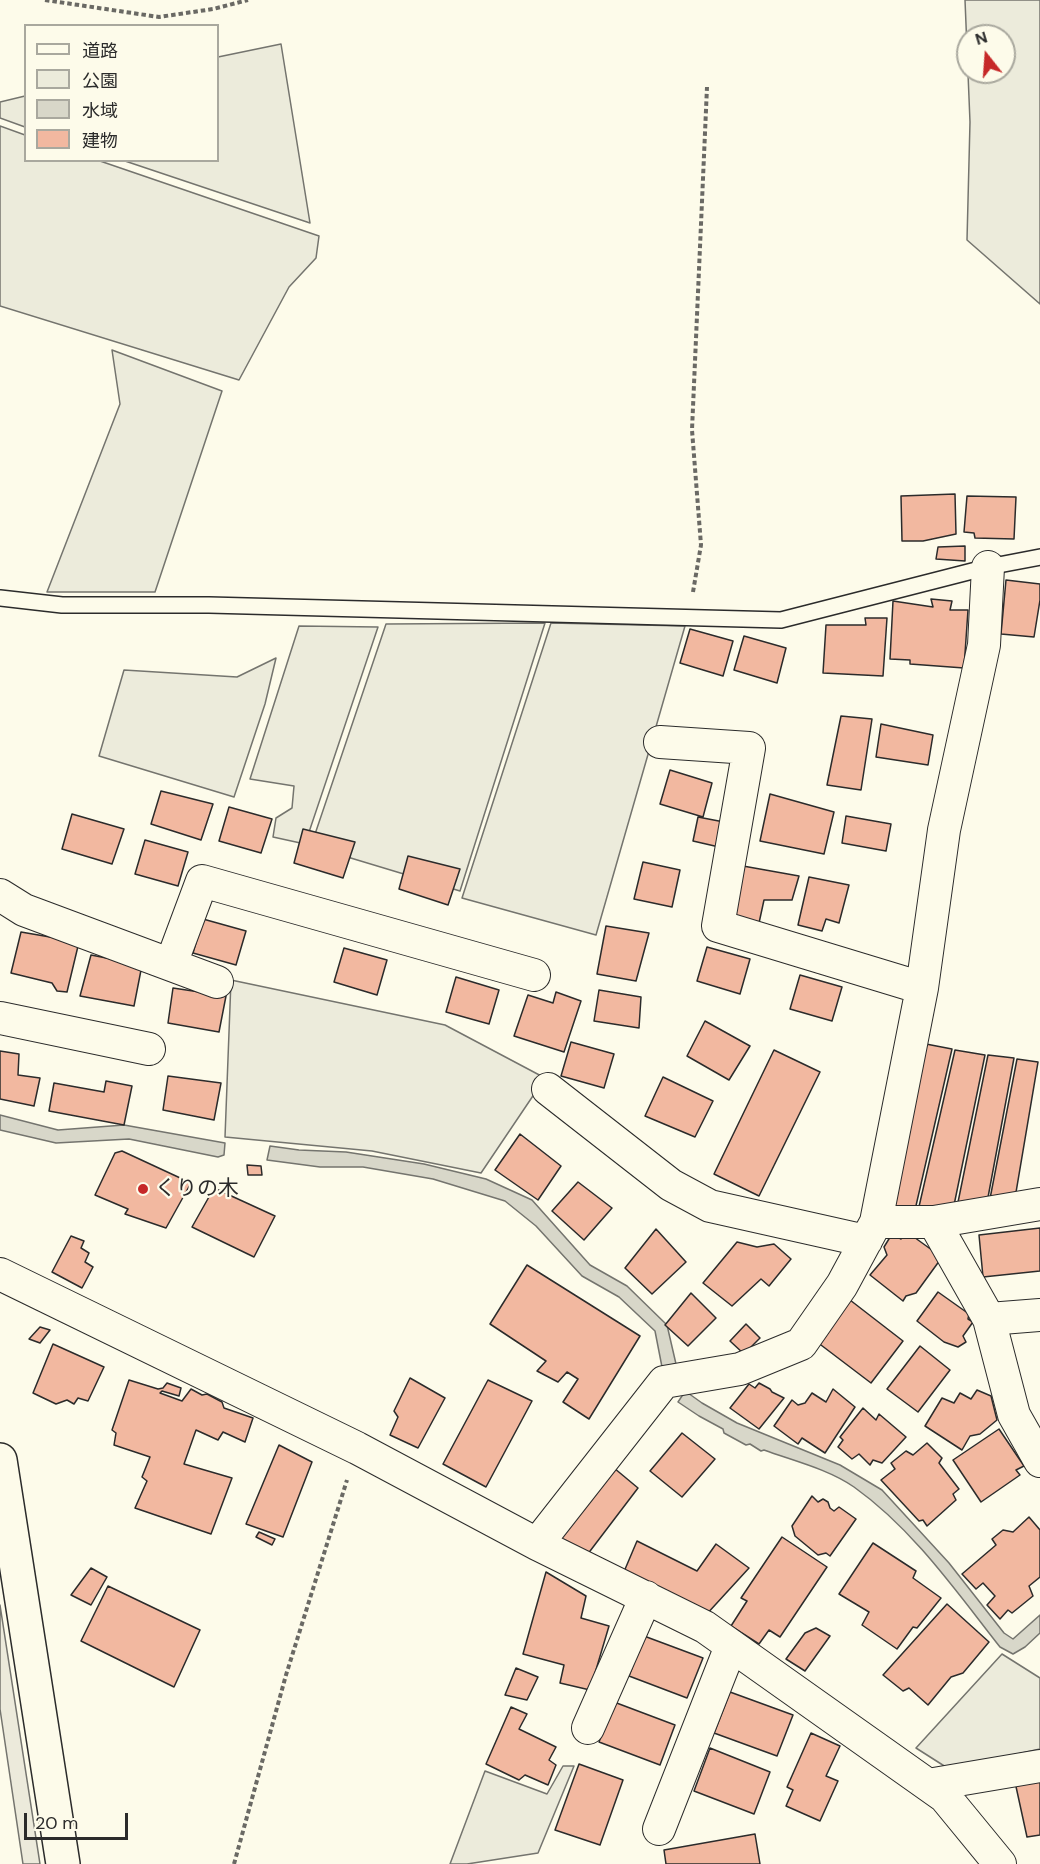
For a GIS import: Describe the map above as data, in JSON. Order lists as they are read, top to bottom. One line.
{"places":["くりの木"],"legend":["道路","公園","水域","建物"],"scale_bar":"20 m","north":"top"}
